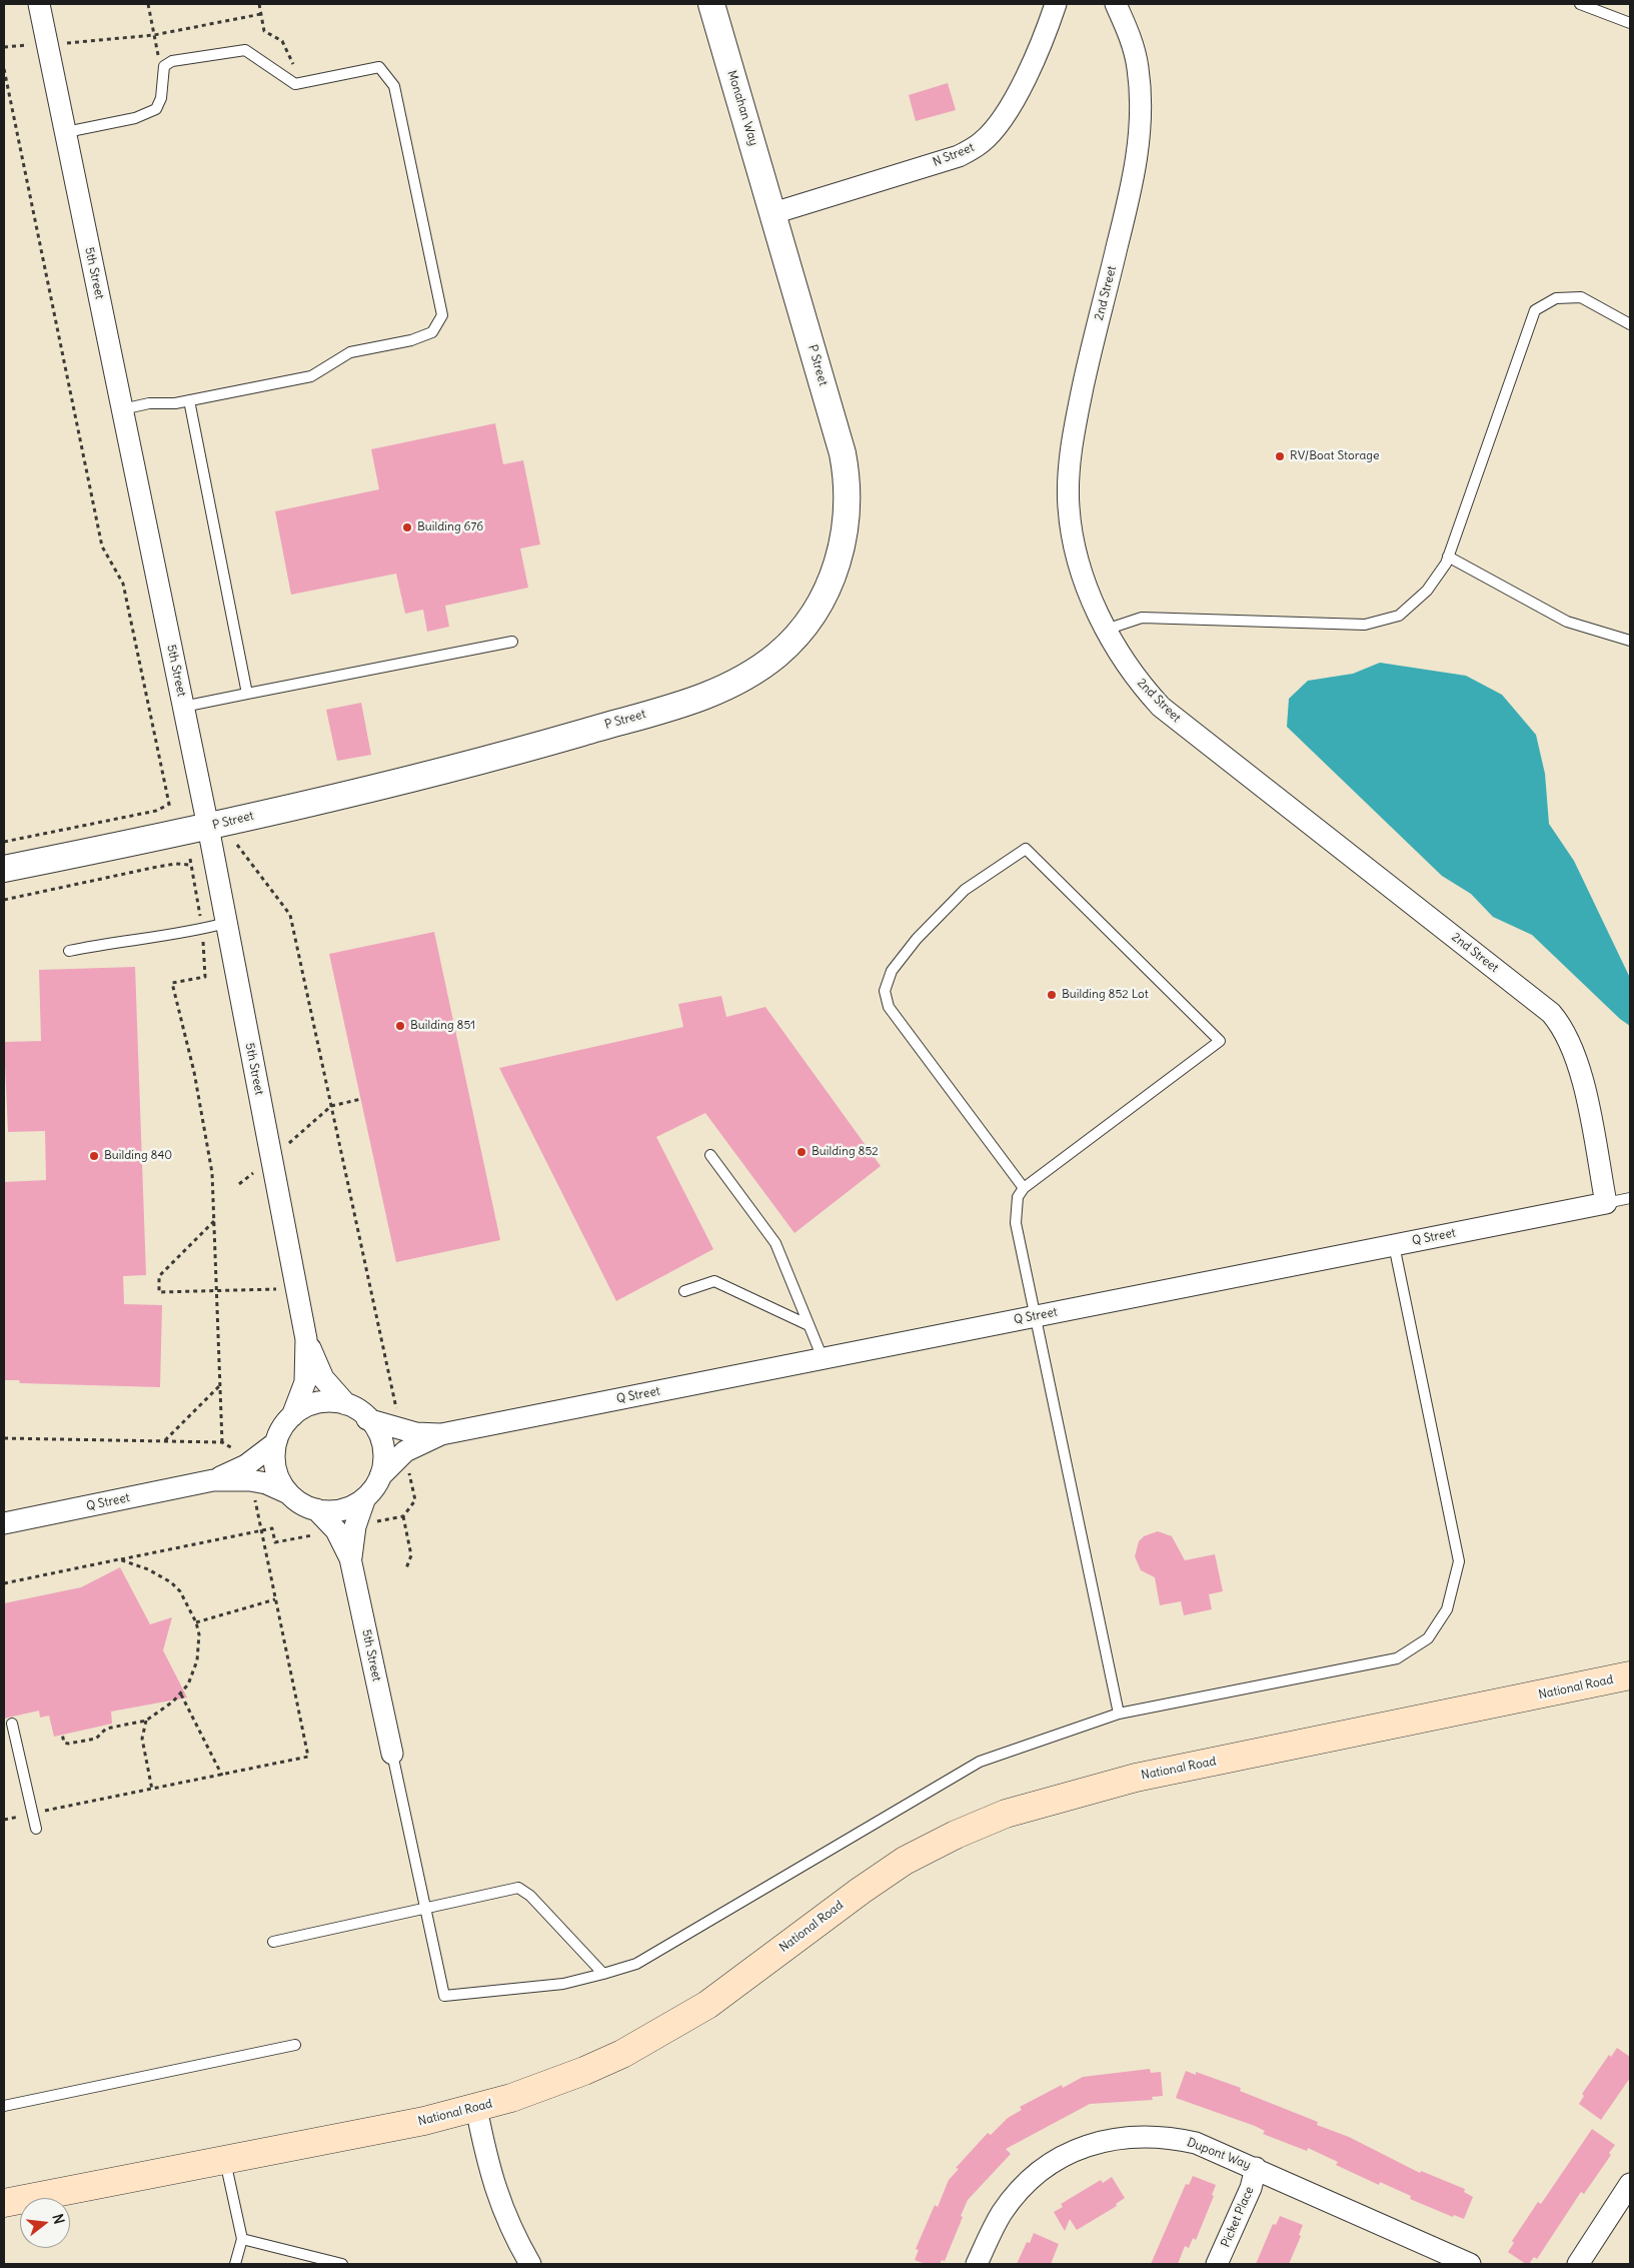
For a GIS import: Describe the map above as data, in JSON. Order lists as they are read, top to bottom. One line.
{"streets":{"main road":["National Road"],"street":["Monahan Way","N Street","5th Street","2nd Street","P Street","Q Street","Dupont Way","Picket Place"]},"crossings":[["Monahan Way","N Street"],["Monahan Way","P Street"],["N Street","P Street"],["5th Street","P Street"],["5th Street","Q Street"],["2nd Street","Q Street"],["Dupont Way","Picket Place"]],"places":["RV/Boat Storage","Building 676","Building 852 Lot","Building 851","Building 852","Building 840"],"north":"right"}
